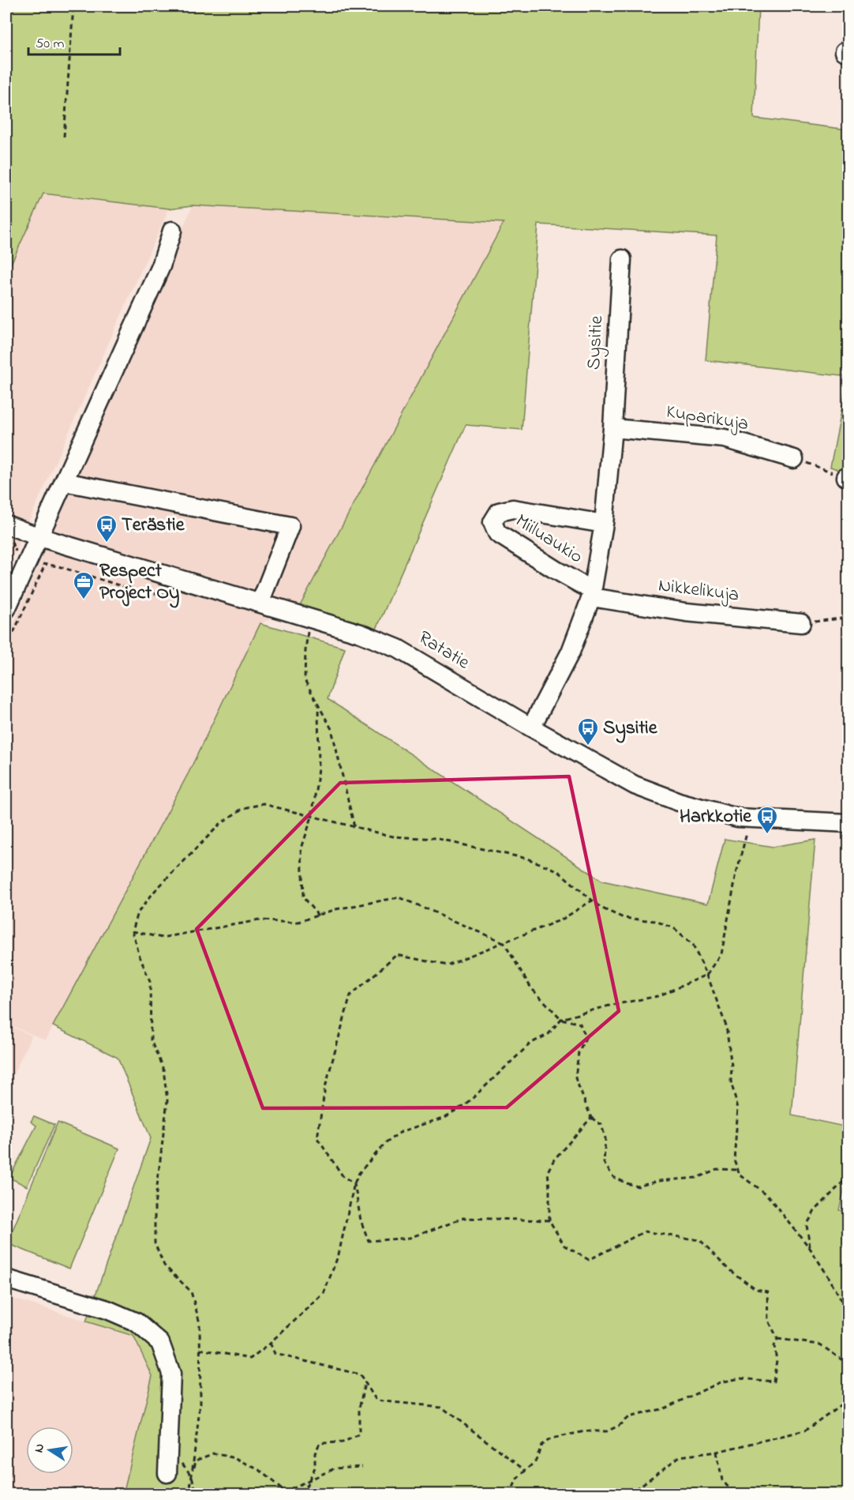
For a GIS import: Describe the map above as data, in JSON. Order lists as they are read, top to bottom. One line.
{"streets":{"street":["Sysitie","Kuparikuja","Miiluaukio","Nikkelikuja","Ratatie"]},"crossings":[["Sysitie","Kuparikuja"],["Sysitie","Miiluaukio"],["Sysitie","Nikkelikuja"],["Sysitie","Ratatie"],["Miiluaukio","Nikkelikuja"]],"places":{"bus stop":["Terästie","Sysitie","Harkkotie"],"office":["Respect Project Oy"]},"scale_bar":"50 m","north":"left"}
